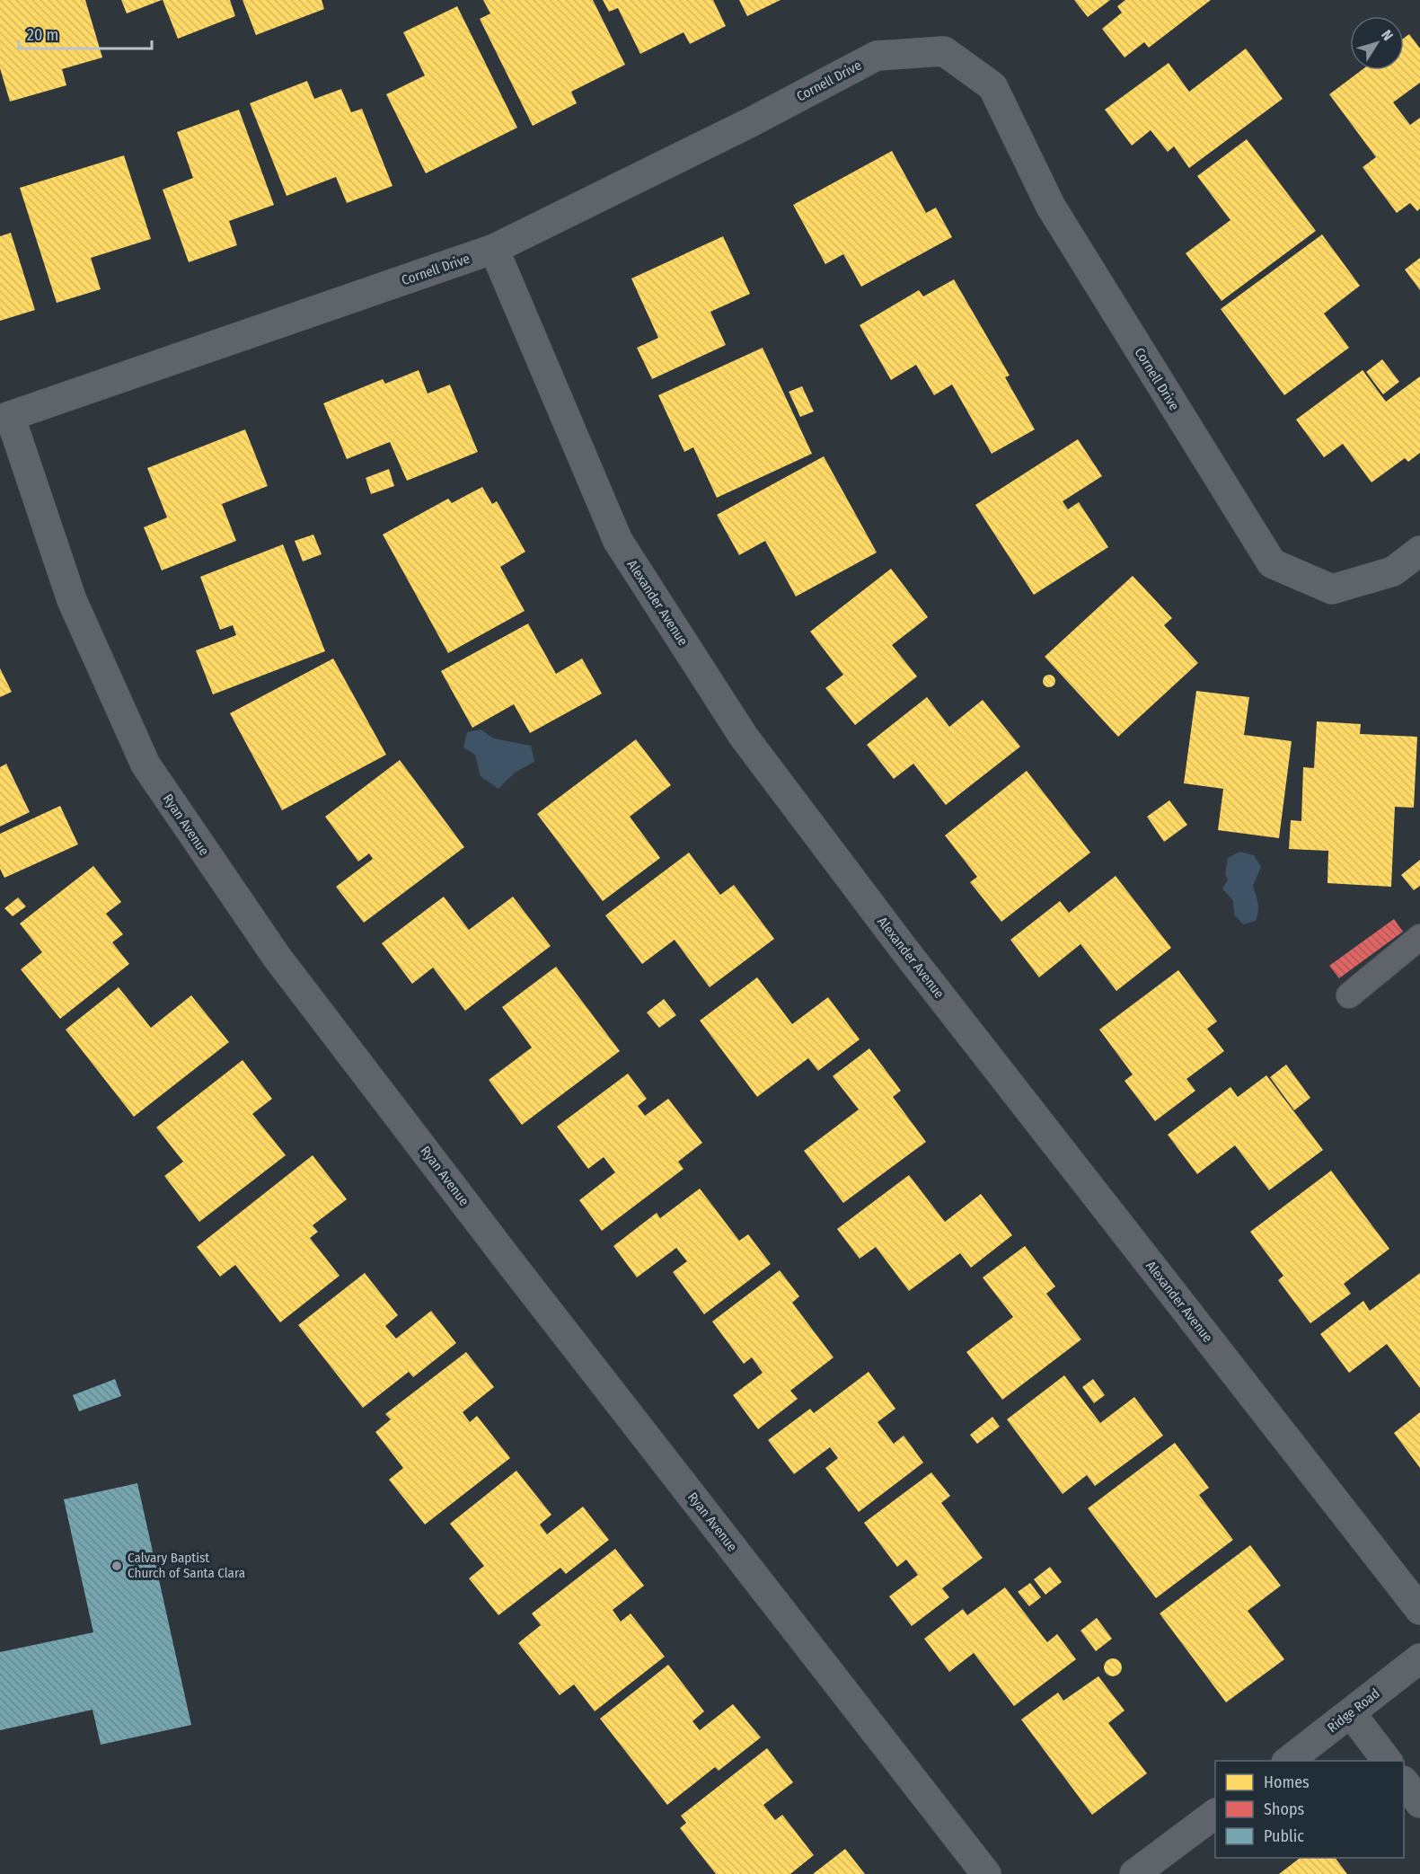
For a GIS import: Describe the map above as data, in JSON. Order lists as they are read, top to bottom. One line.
{"streets":{"street":["Cornell Drive","Alexander Avenue","Ryan Avenue","Ridge Road"]},"crossings":[["Cornell Drive","Alexander Avenue"],["Cornell Drive","Ryan Avenue"]],"places":["Calvary Baptist Church of Santa Clara"],"legend":["Homes","Shops","Public"],"scale_bar":"20 m","north":"top right"}
